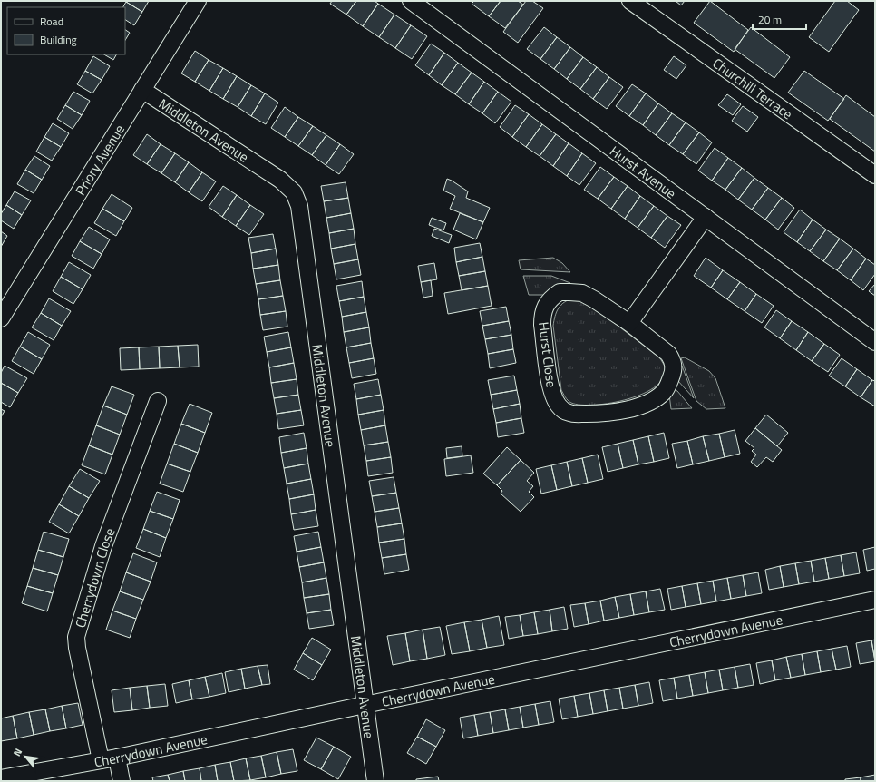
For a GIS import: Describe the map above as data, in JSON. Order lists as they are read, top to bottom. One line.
{"streets":{"street":["Churchill Terrace","Middleton Avenue","Priory Avenue","Hurst Avenue","Hurst Close","Cherrydown Close","Cherrydown Avenue"]},"crossings":[["Middleton Avenue","Priory Avenue"],["Middleton Avenue","Cherrydown Avenue"],["Cherrydown Close","Cherrydown Avenue"]],"legend":["Road","Building"],"scale_bar":"20 m","north":"top left"}
